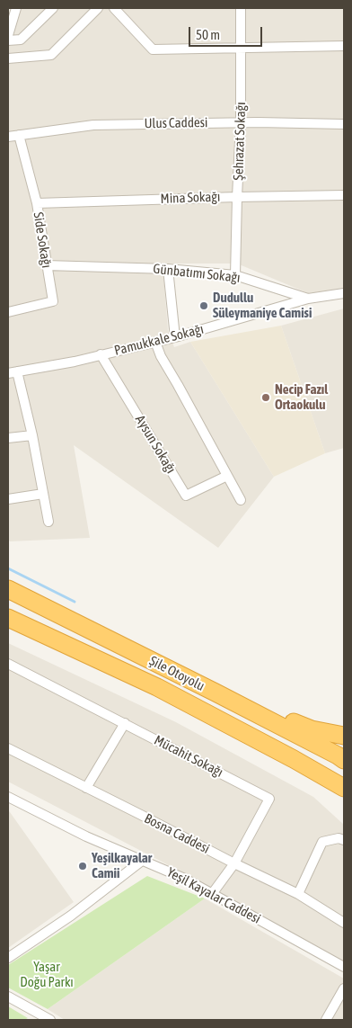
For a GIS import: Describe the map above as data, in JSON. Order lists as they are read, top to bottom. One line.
{"streets":{"highway":["Şile Otoyolu"],"street":["Ulus Caddesi","Şehrazat Sokağı","Mina Sokağı","Side Sokağı","Günbatımı Sokağı","Pamukkale Sokağı","Aysun Sokağı","Mücahit Sokağı","Bosna Caddesi","Yeşil Kayalar Caddesi"]},"crossings":[["Ulus Caddesi","Şehrazat Sokağı"],["Ulus Caddesi","Side Sokağı"],["Şehrazat Sokağı","Mina Sokağı"],["Şehrazat Sokağı","Günbatımı Sokağı"],["Mina Sokağı","Side Sokağı"],["Side Sokağı","Günbatımı Sokağı"],["Günbatımı Sokağı","Pamukkale Sokağı"],["Pamukkale Sokağı","Aysun Sokağı"],["Mücahit Sokağı","Bosna Caddesi"],["Mücahit Sokağı","Yeşil Kayalar Caddesi"]],"parks":["Yaşar Doğu Parkı"],"places":["Dudullu Süleymaniye Camisi","Necip Fazıl Ortaokulu","Yeşilkayalar Camii"],"scale_bar":"50 m"}
